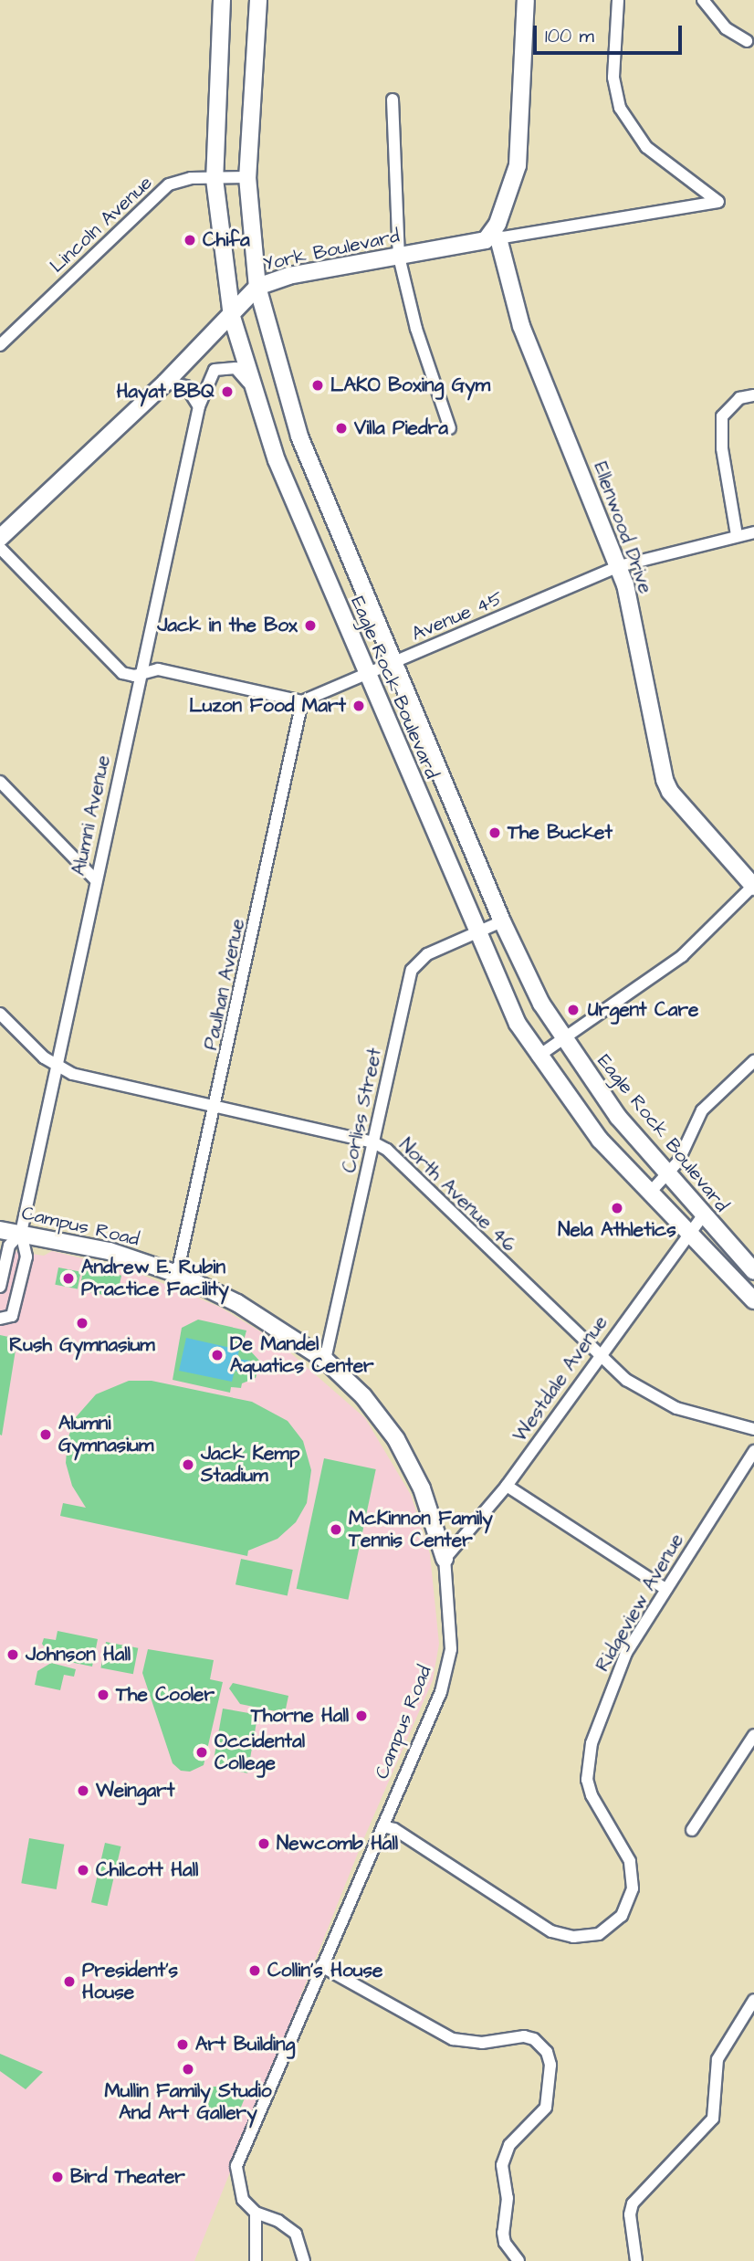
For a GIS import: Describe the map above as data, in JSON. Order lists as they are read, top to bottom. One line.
{"streets":{"main road":["York Boulevard","Ellenwood Drive","Eagle Rock Boulevard","Campus Road"],"street":["Lincoln Avenue","Avenue 45","Alumni Avenue","Paulhan Avenue","Corliss Street","North Avenue 46","Westdale Avenue","Ridgeview Avenue"]},"crossings":[["Lincoln Avenue","Eagle Rock Boulevard"],["York Boulevard","Ellenwood Drive"],["York Boulevard","Eagle Rock Boulevard"],["Ellenwood Drive","Avenue 45"],["Avenue 45","Eagle Rock Boulevard"],["Avenue 45","Paulhan Avenue"],["Eagle Rock Boulevard","Alumni Avenue"],["Eagle Rock Boulevard","Corliss Street"],["Eagle Rock Boulevard","Westdale Avenue"],["Alumni Avenue","North Avenue 46"],["Alumni Avenue","Campus Road"],["Paulhan Avenue","North Avenue 46"],["Paulhan Avenue","Campus Road"],["Corliss Street","North Avenue 46"],["Corliss Street","Campus Road"],["North Avenue 46","Westdale Avenue"],["Campus Road","Westdale Avenue"],["Campus Road","Ridgeview Avenue"]],"places":["Chifa","LAKO Boxing Gym","Hayat BBQ","Villa Piedra","Jack in the Box","Luzon Food Mart","The Bucket","Urgent Care","Nela Athletics","Andrew E. Rubin Practice Facility","Rush Gymnasium","De Mandel Aquatics Center","Alumni Gymnasium","Jack Kemp Stadium","McKinnon Family Tennis Center","Johnson Hall","The Cooler","Thorne Hall","Occidental College","Weingart","Newcomb Hall","Chilcott Hall","Collin's House","President's House","Art Building","Mullin Family Studio And Art Gallery","Bird Theater"],"scale_bar":"100 m"}
